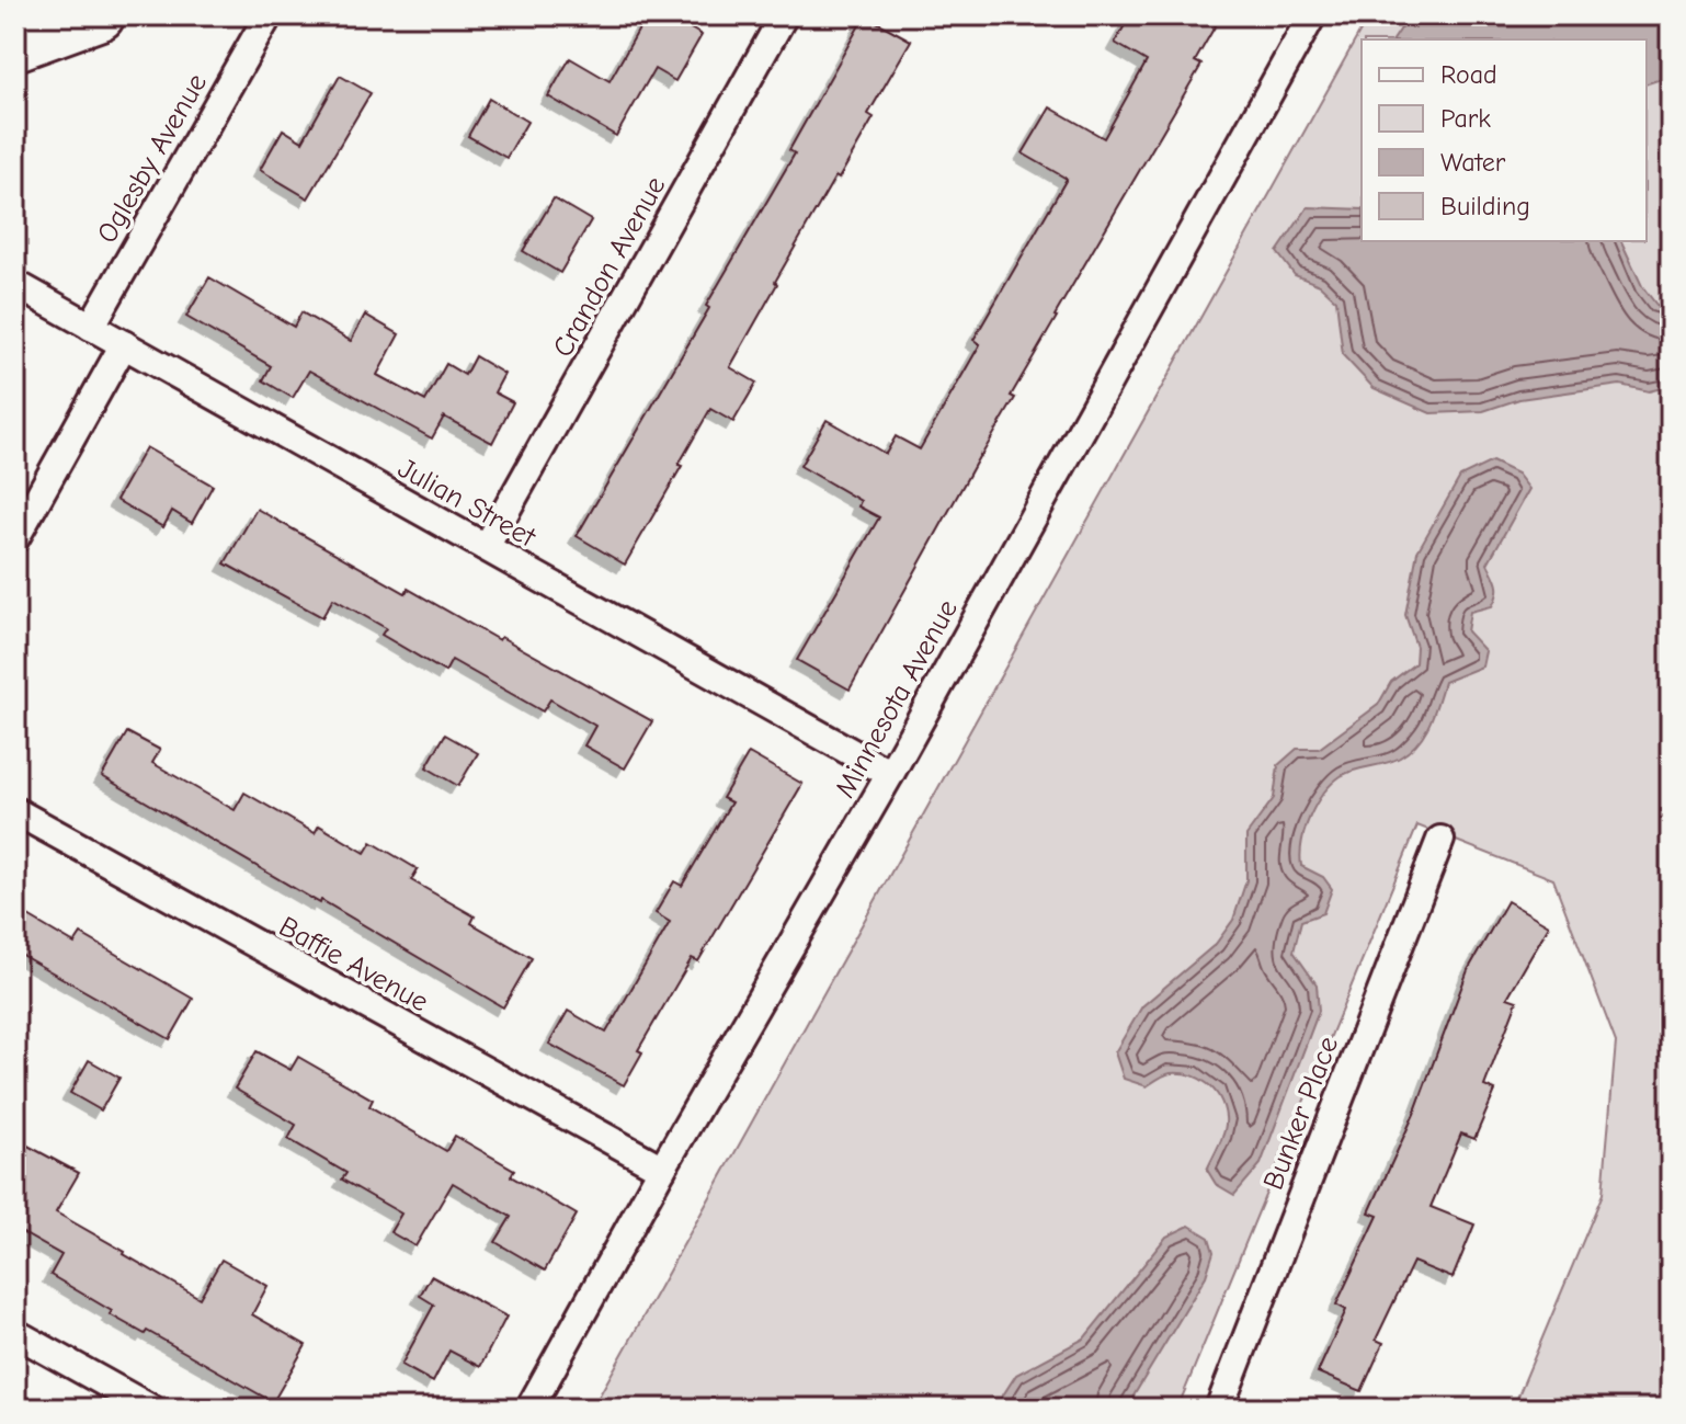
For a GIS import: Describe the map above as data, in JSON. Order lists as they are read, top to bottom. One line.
{"streets":{"street":["Oglesby Avenue","Crandon Avenue","Julian Street","Minnesota Avenue","Baffie Avenue","Bunker Place"]},"crossings":[["Oglesby Avenue","Julian Street"],["Crandon Avenue","Julian Street"],["Julian Street","Minnesota Avenue"],["Minnesota Avenue","Baffie Avenue"]],"legend":["Road","Park","Water","Building"]}
